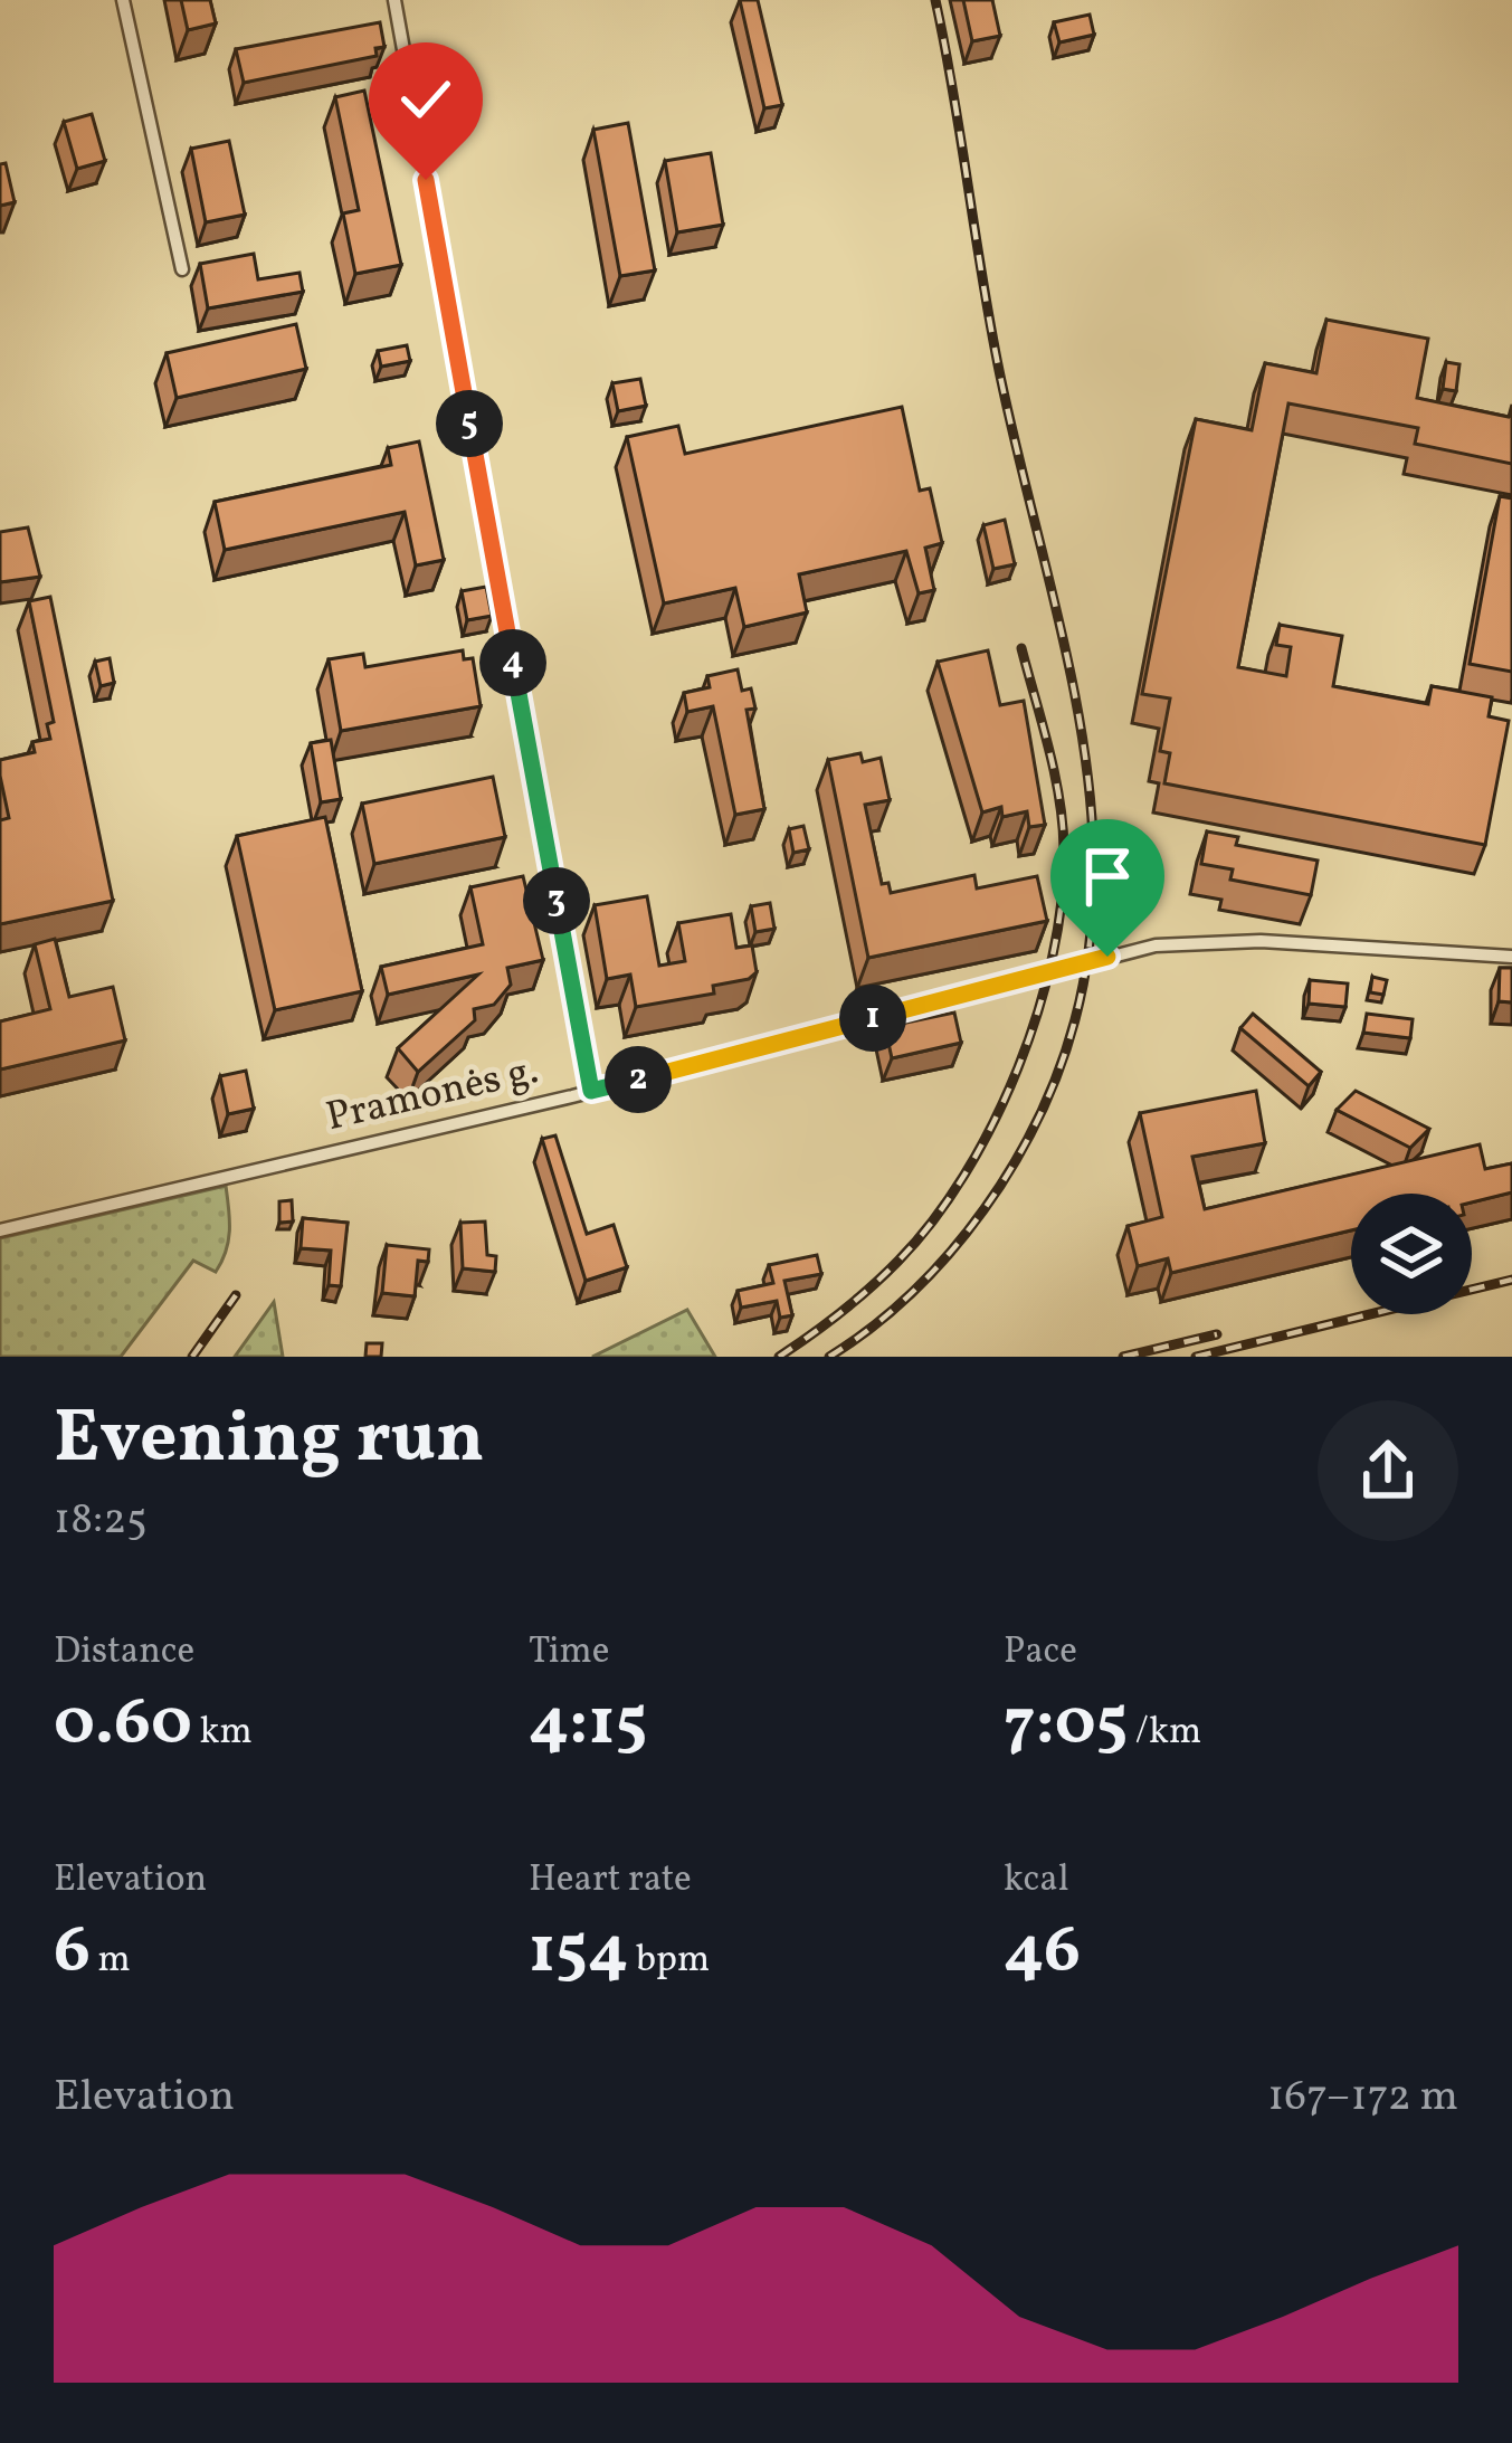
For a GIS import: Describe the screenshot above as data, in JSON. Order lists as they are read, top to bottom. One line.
{"streets":{"street":["Pramonės g."]},"page":{"pins":["5","4","3","1","2"],"heading":["Evening run","18:25"],"stats":[["Distance","0.60 km"],["Time","4:15"],["Pace","7:05 /km"],["Elevation","6 m"],["Heart rate","154 bpm"],["kcal","46"]],"chart":["Elevation","167–172 m"]}}
